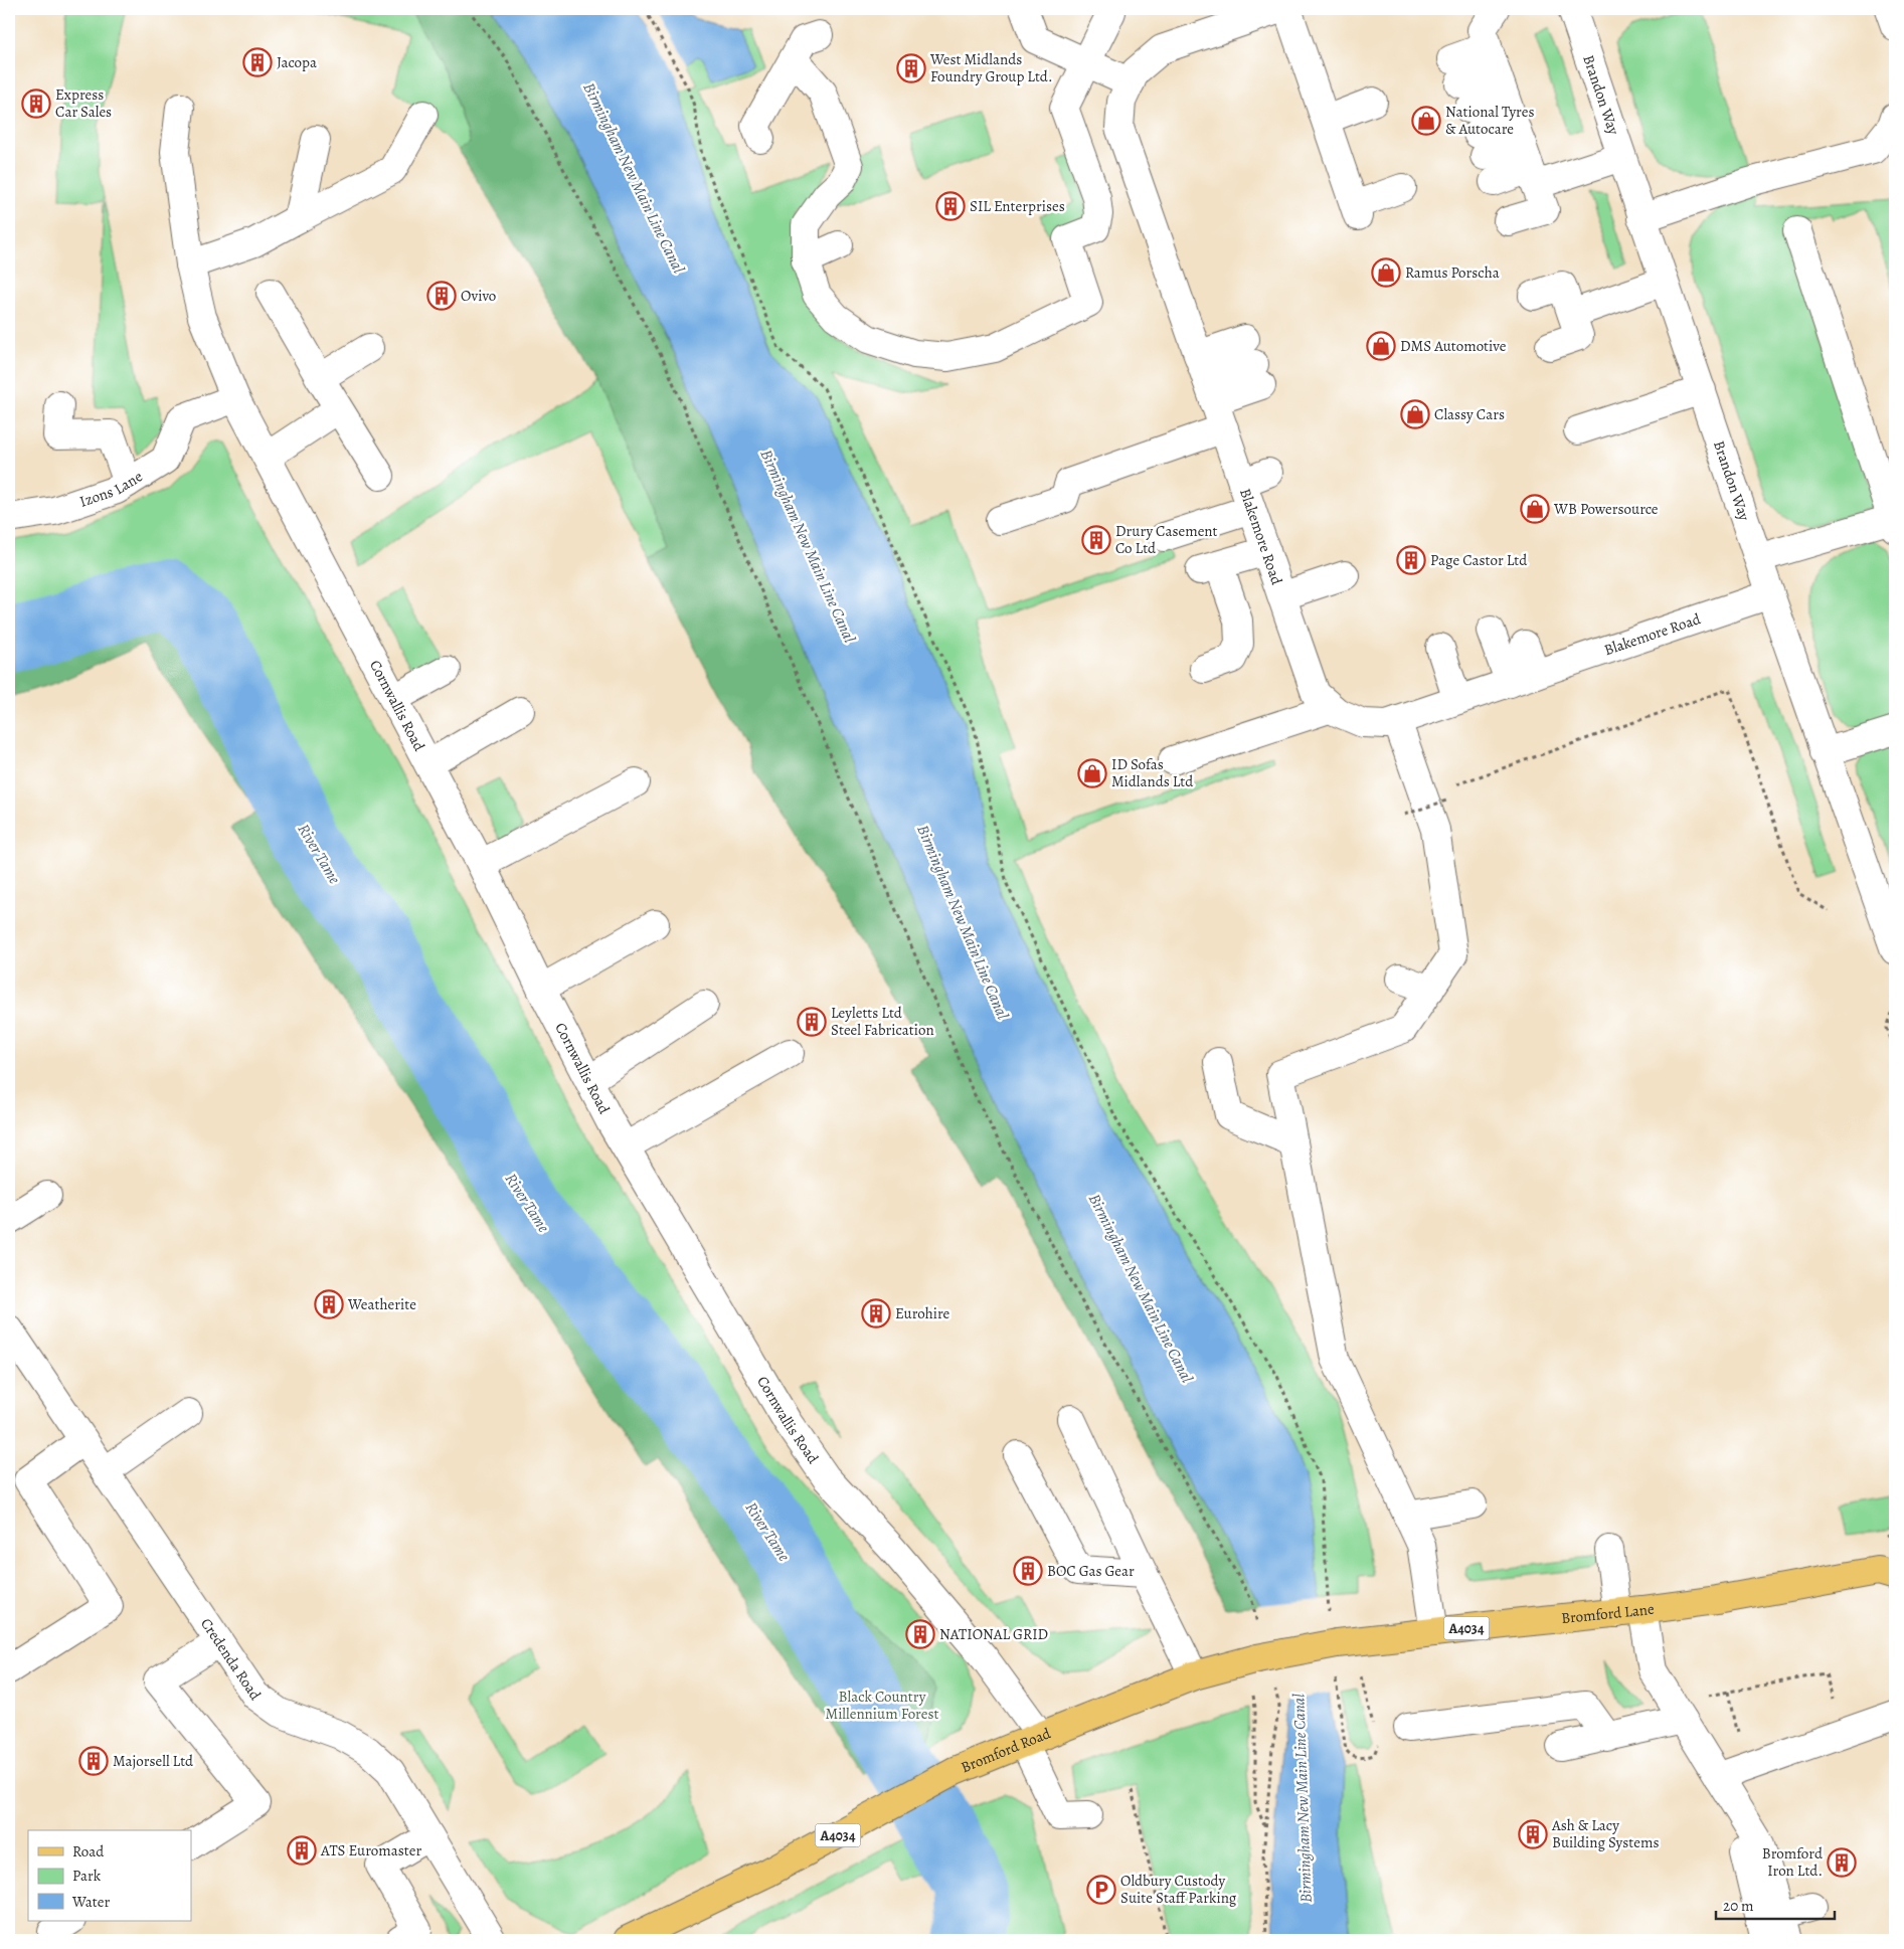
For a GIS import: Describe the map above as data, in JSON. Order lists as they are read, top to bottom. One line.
{"streets":{"main road":["Bromford Lane","A4034","Bromford Road"],"street":["Brandon Way","Izons Lane","Blakemore Road","Cornwallis Road","Credenda Road"]},"crossings":[["Brandon Way","Blakemore Road"],["Izons Lane","Cornwallis Road"],["Cornwallis Road","Bromford Road"],["Bromford Lane","Bromford Road"]],"water":["Birmingham New Main Line Canal","River Tame"],"parks":["Black Country Millennium Forest"],"places":{"building":["Jacopa","West Midlands Foundry Group Ltd.","Express Car Sales","SIL Enterprises","Ovivo","Drury Casement Co Ltd","Page Castor Ltd","Leyletts Ltd Steel Fabrication","Weatherite","Eurohire","BOC Gas Gear","NATIONAL GRID","Majorsell Ltd","Ash & Lacy Building Systems","ATS Euromaster","Bromford Iron Ltd."],"shop":["National Tyres & Autocare","Ramus Porscha","DMS Automotive","Classy Cars","WB Powersource","ID Sofas Midlands Ltd"],"parking":["Oldbury Custody Suite Staff Parking"]},"legend":["Road","Park","Water"],"scale_bar":"20 m"}
